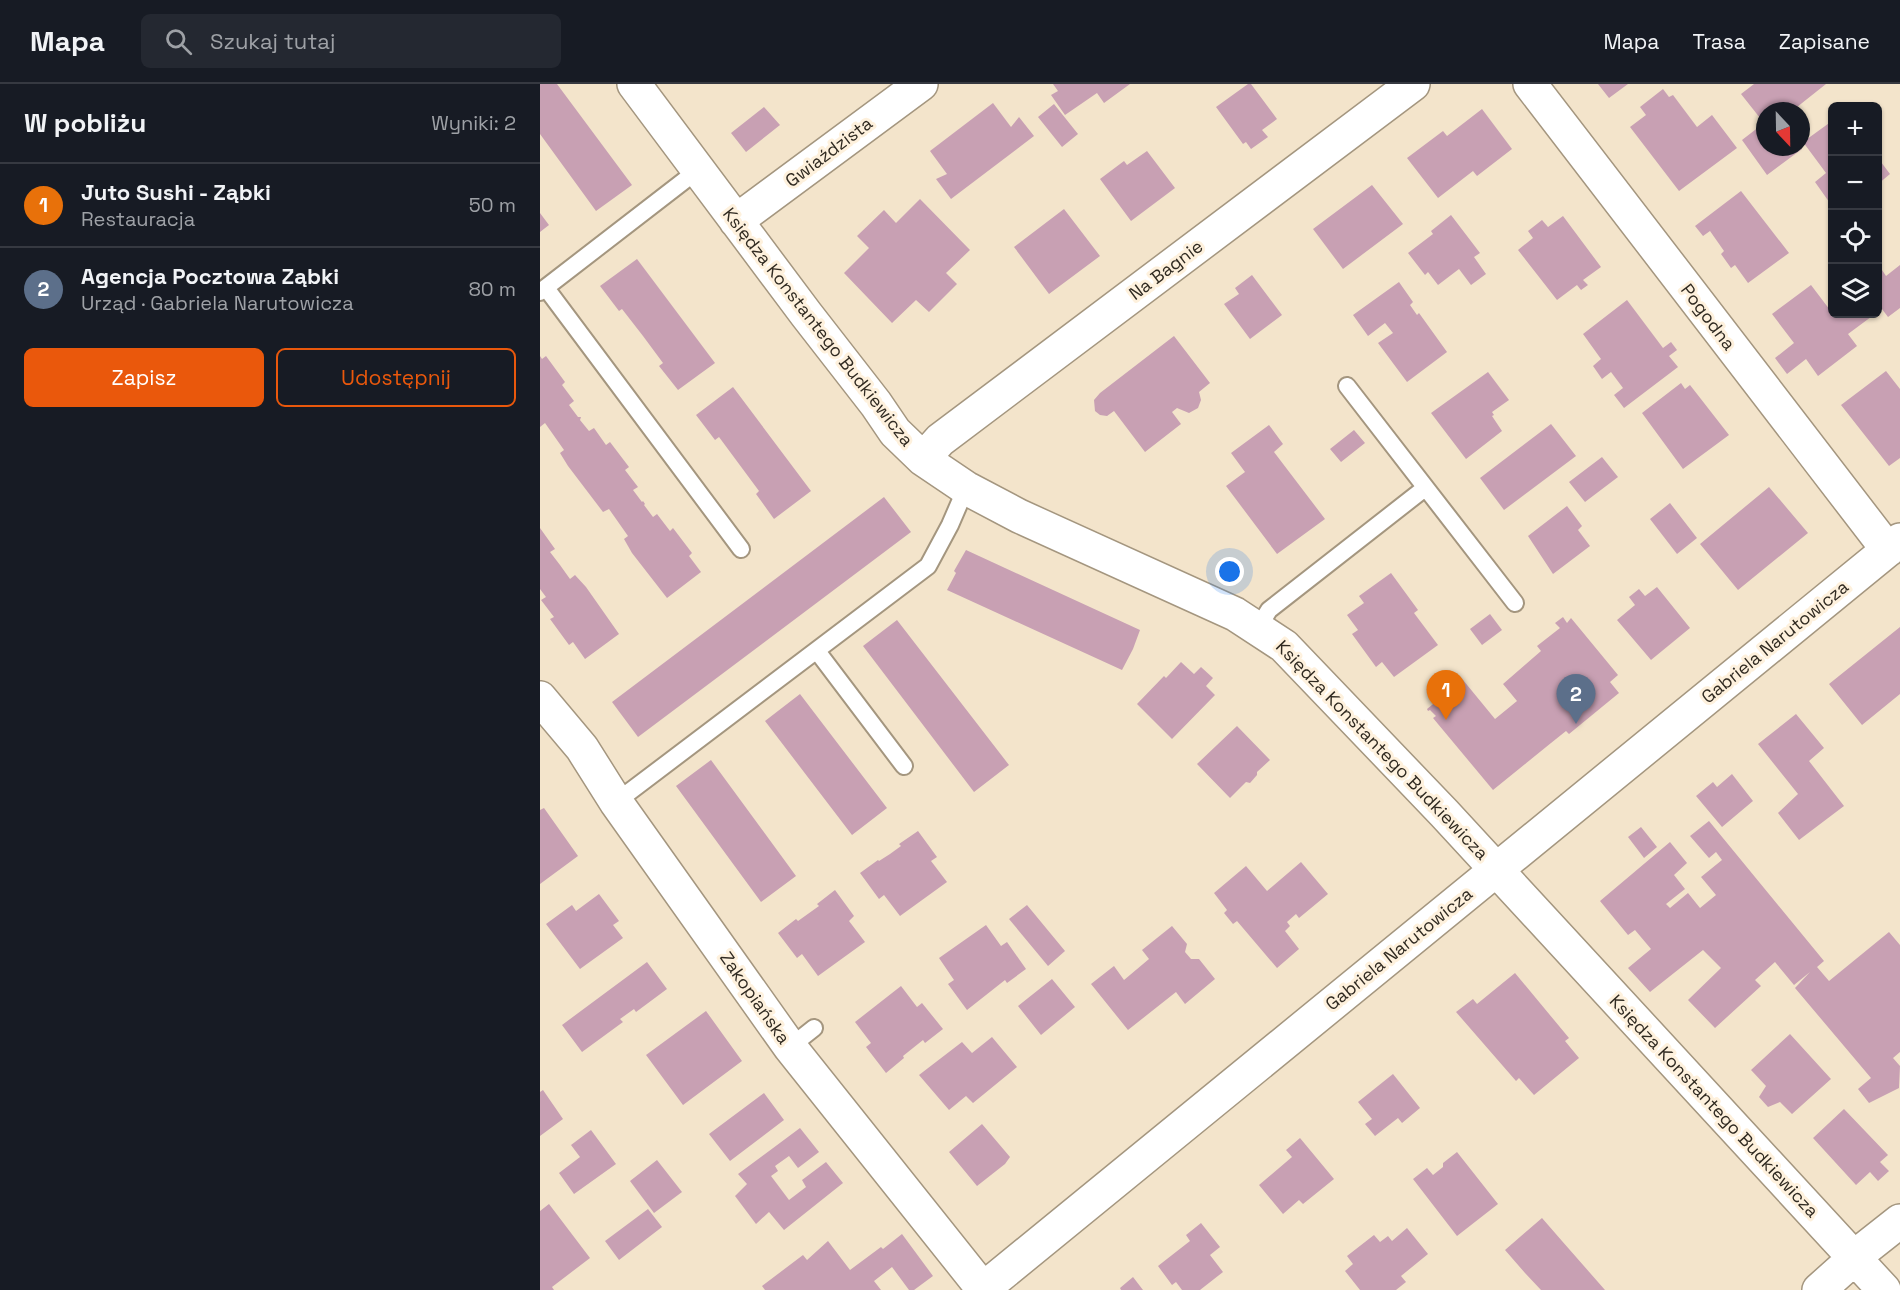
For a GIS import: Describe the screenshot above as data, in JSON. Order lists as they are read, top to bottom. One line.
{"streets":{"street":["Gwiaździsta","Na Bagnie","Pogodna","Księdza Konstantego Budkiewicza","Gabriela Narutowicza","Zakopiańska"]},"crossings":[["Gwiaździsta","Księdza Konstantego Budkiewicza"],["Na Bagnie","Księdza Konstantego Budkiewicza"],["Pogodna","Gabriela Narutowicza"],["Księdza Konstantego Budkiewicza","Gabriela Narutowicza"],["Gabriela Narutowicza","Zakopiańska"]],"north":"bottom","page":{"header":"Mapa","search":"Szukaj tutaj","nav":["Mapa","Trasa","Zapisane"],"heading":["W pobliżu","Wyniki: 2"],"map_buttons":["+","−"],"list":[{"mark":"1","name":"Juto Sushi - Ząbki","note":"Restauracja","value":"50 m"},{"mark":"2","name":"Agencja Pocztowa Ząbki","note":"Urząd · Gabriela Narutowicza","value":"80 m"}],"buttons":["Zapisz","Udostępnij"],"pins":["1","2"]}}
